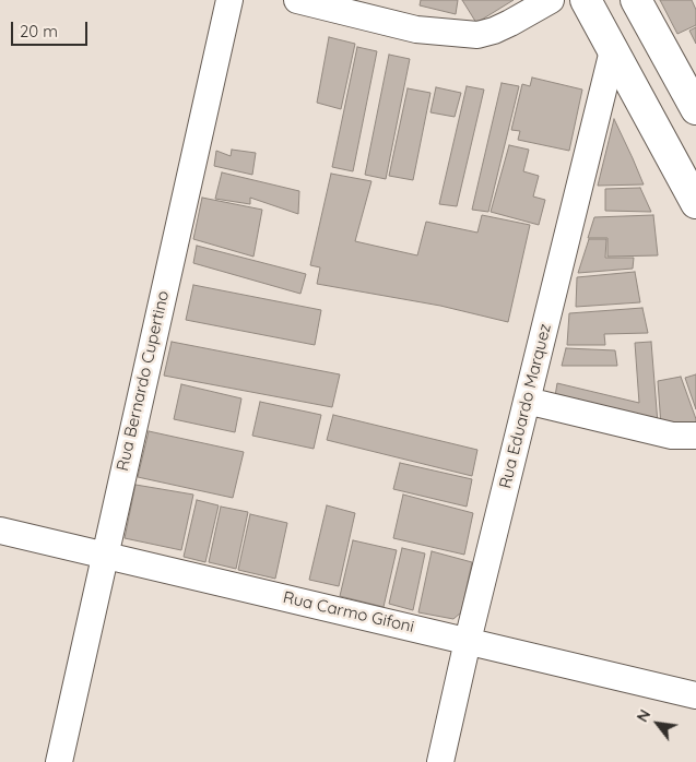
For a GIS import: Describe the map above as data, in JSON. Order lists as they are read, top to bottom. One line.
{"streets":{"street":["Rua Bernardo Cupertino","Rua Eduardo Marquez","Rua Carmo Gifoni"]},"crossings":[["Rua Bernardo Cupertino","Rua Carmo Gifoni"],["Rua Eduardo Marquez","Rua Carmo Gifoni"]],"scale_bar":"20 m","north":"top left"}
